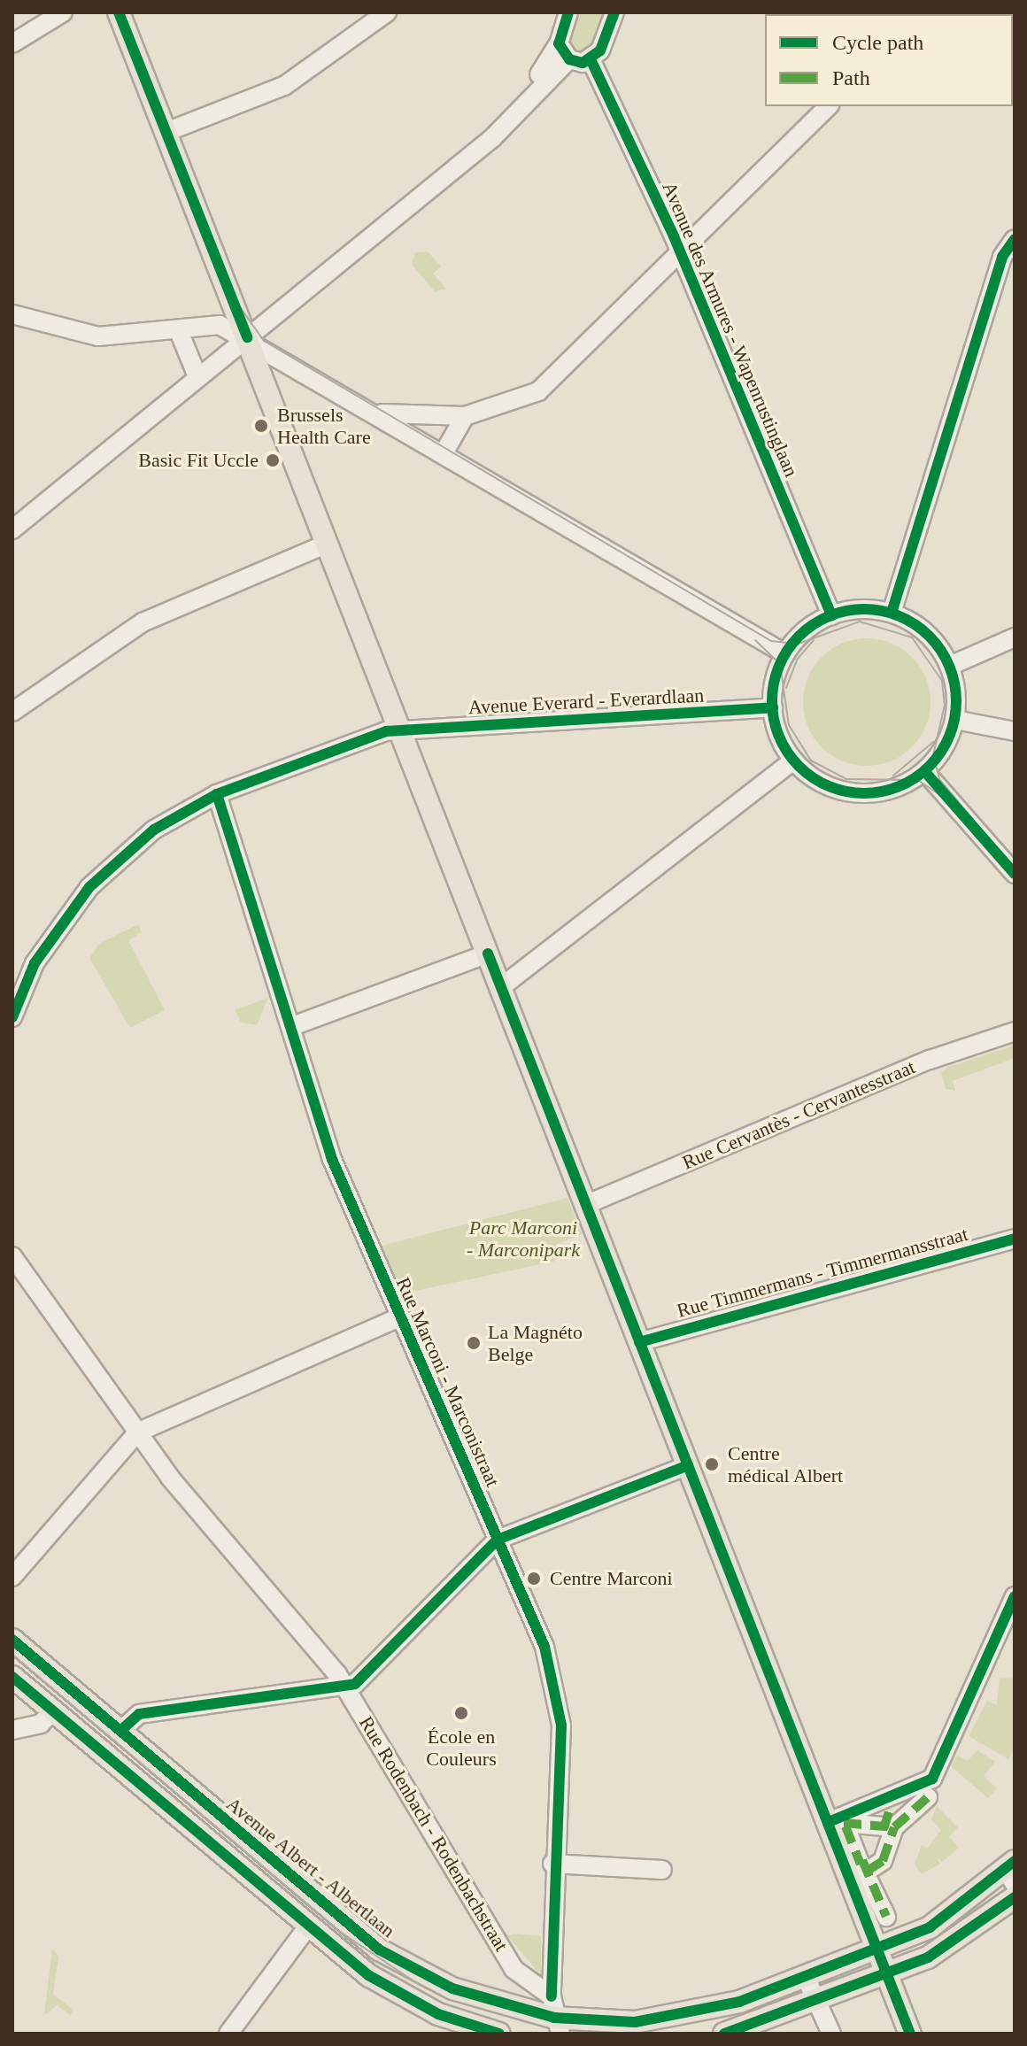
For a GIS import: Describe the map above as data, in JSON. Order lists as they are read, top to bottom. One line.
{"streets":{"main road":["Avenue Albert - Albertlaan"],"street":["Avenue des Armures - Wapenrustinglaan","Avenue Everard - Everardlaan","Rue Cervantès - Cervantesstraat","Rue Timmermans - Timmermansstraat","Rue Marconi - Marconistraat","Rue Rodenbach - Rodenbachstraat"]},"crossings":[["Avenue des Armures - Wapenrustinglaan","Avenue Everard - Everardlaan"],["Avenue Everard - Everardlaan","Rue Marconi - Marconistraat"],["Rue Marconi - Marconistraat","Rue Rodenbach - Rodenbachstraat"],["Rue Marconi - Marconistraat","Avenue Albert - Albertlaan"],["Rue Rodenbach - Rodenbachstraat","Avenue Albert - Albertlaan"]],"parks":["Parc Marconi - Marconipark"],"places":["Brussels Health Care","Basic Fit Uccle","La Magnéto Belge","Centre médical Albert","Centre Marconi","École en Couleurs"],"legend":["Cycle path","Path"]}
